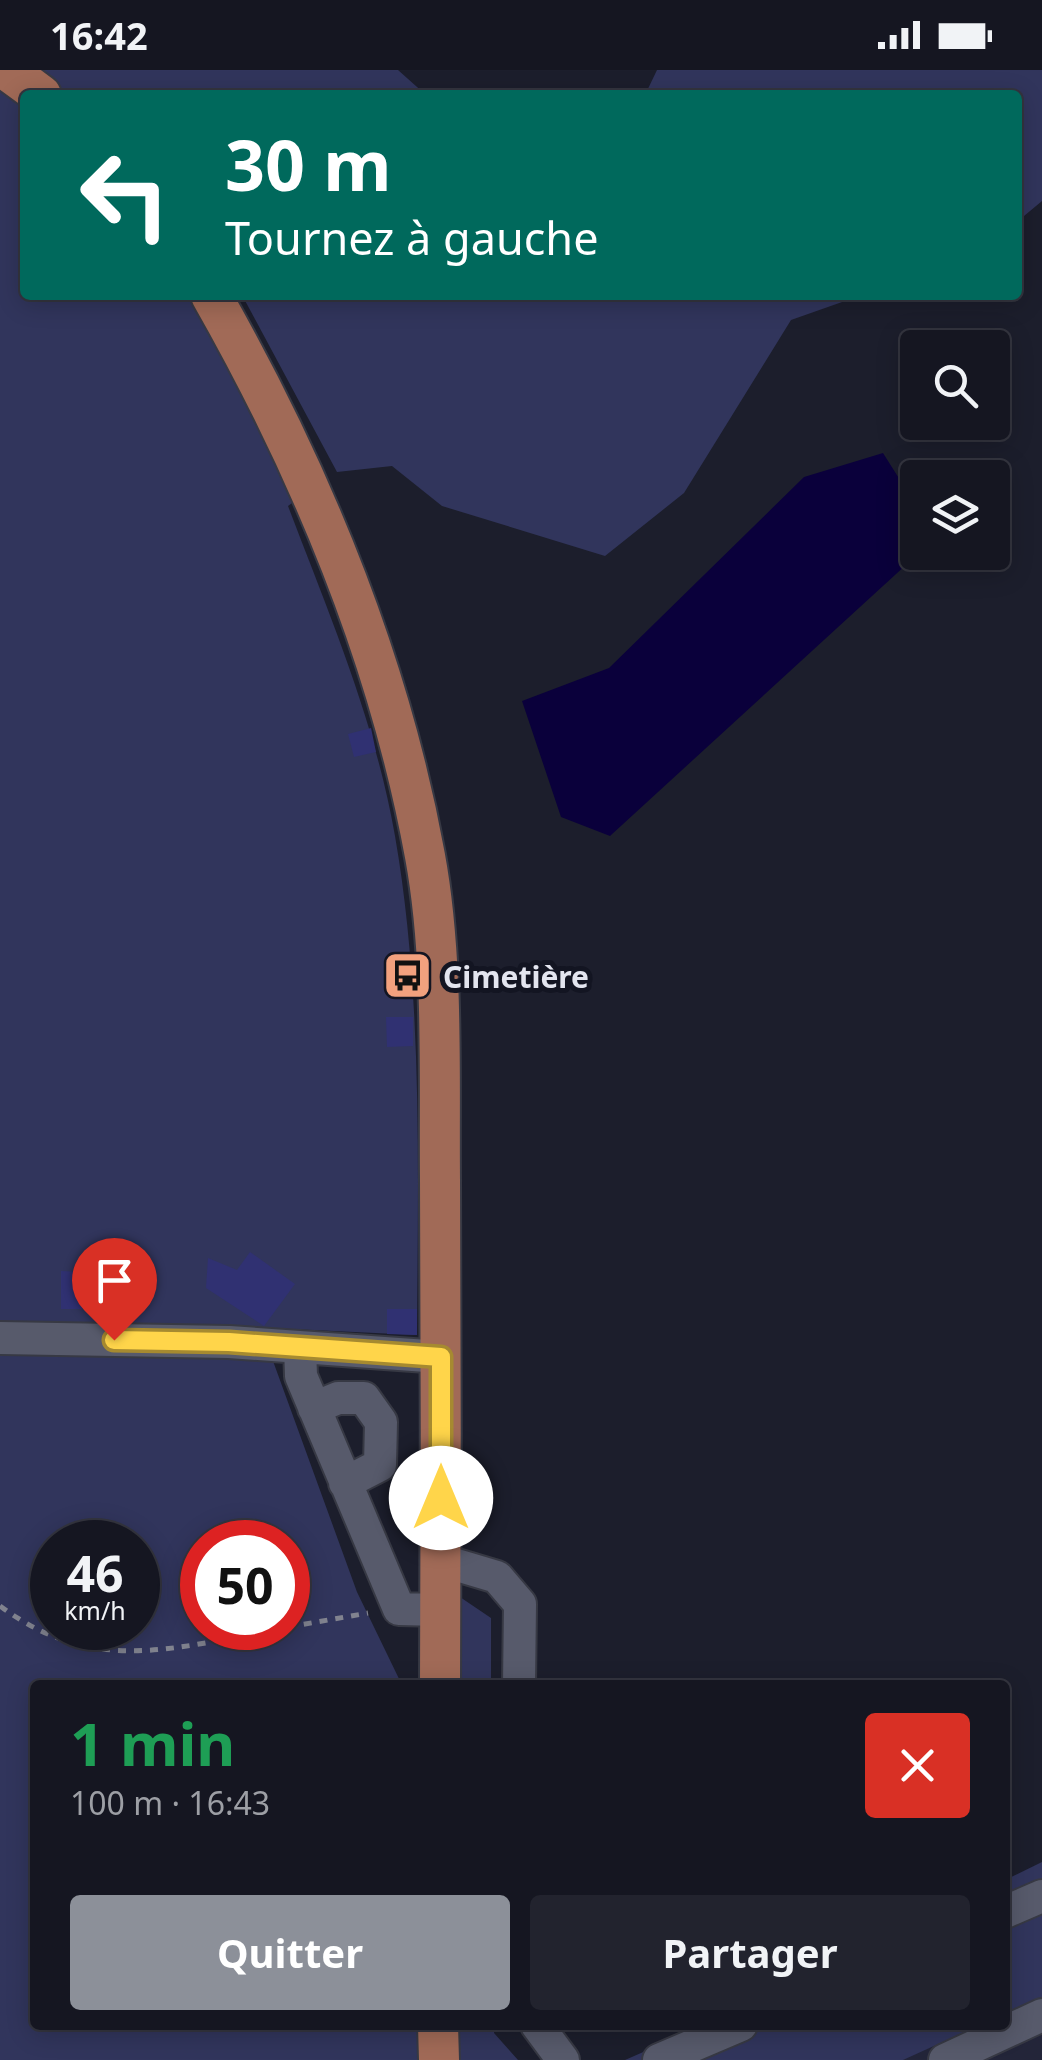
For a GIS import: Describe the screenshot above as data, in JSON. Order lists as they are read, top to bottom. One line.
{"places":{"bus stop":["Cimetière"]},"page":{"status":"16:42","turn":["30 m","Tournez à gauche"],"speed":"46 km/h","limit":"50","heading":["1 min","100 m · 16:43"],"buttons":["Quitter","Partager"]}}
